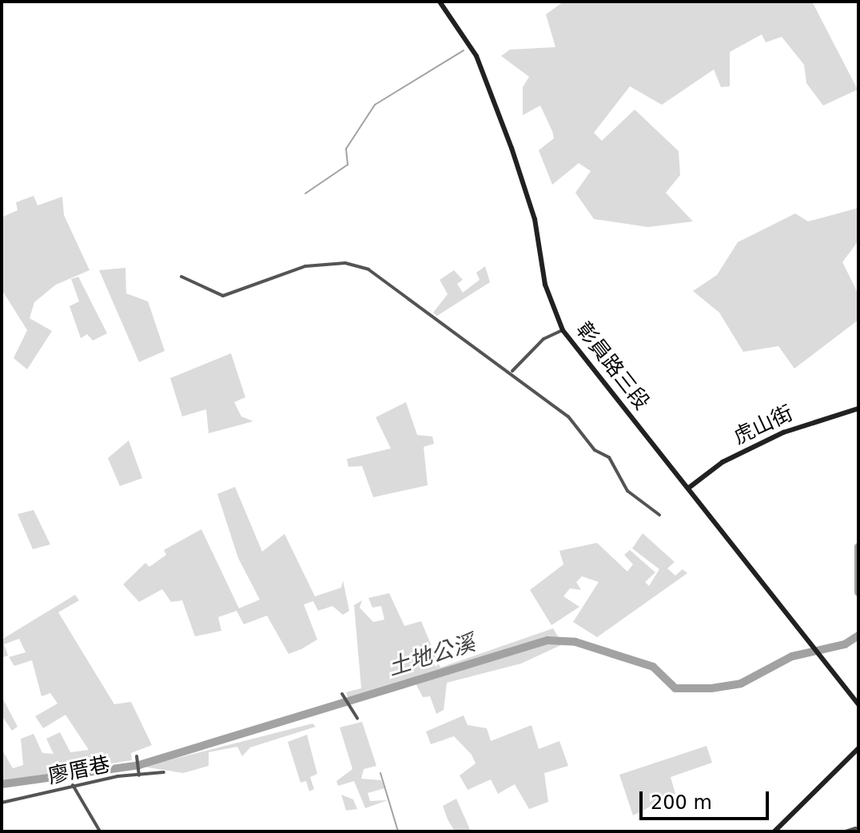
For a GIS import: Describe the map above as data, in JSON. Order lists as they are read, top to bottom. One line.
{"streets":{"main road":["彰員路三段","虎山街"],"street":["廖厝巷"]},"crossings":[["彰員路三段","虎山街"]],"water":["土地公溪"],"scale_bar":"200 m"}
